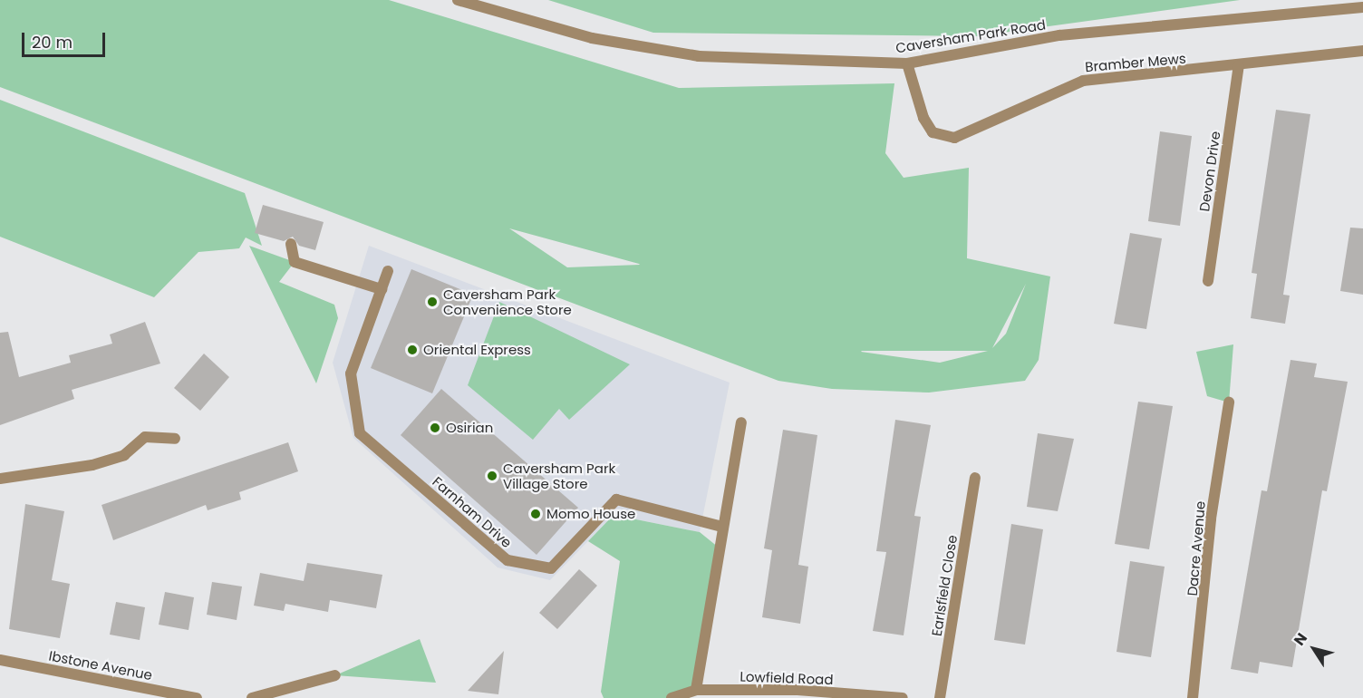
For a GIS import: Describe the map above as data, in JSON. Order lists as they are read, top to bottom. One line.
{"streets":{"street":["Caversham Park Road","Bramber Mews","Devon Drive","Farnham Drive","Dacre Avenue","Earlsfield Close","Ibstone Avenue","Lowfield Road"]},"crossings":[["Caversham Park Road","Bramber Mews"],["Bramber Mews","Devon Drive"]],"places":["Caversham Park Convenience Store","Oriental Express","Osirian","Caversham Park Village Store","Momo House"],"scale_bar":"20 m","north":"top left"}
